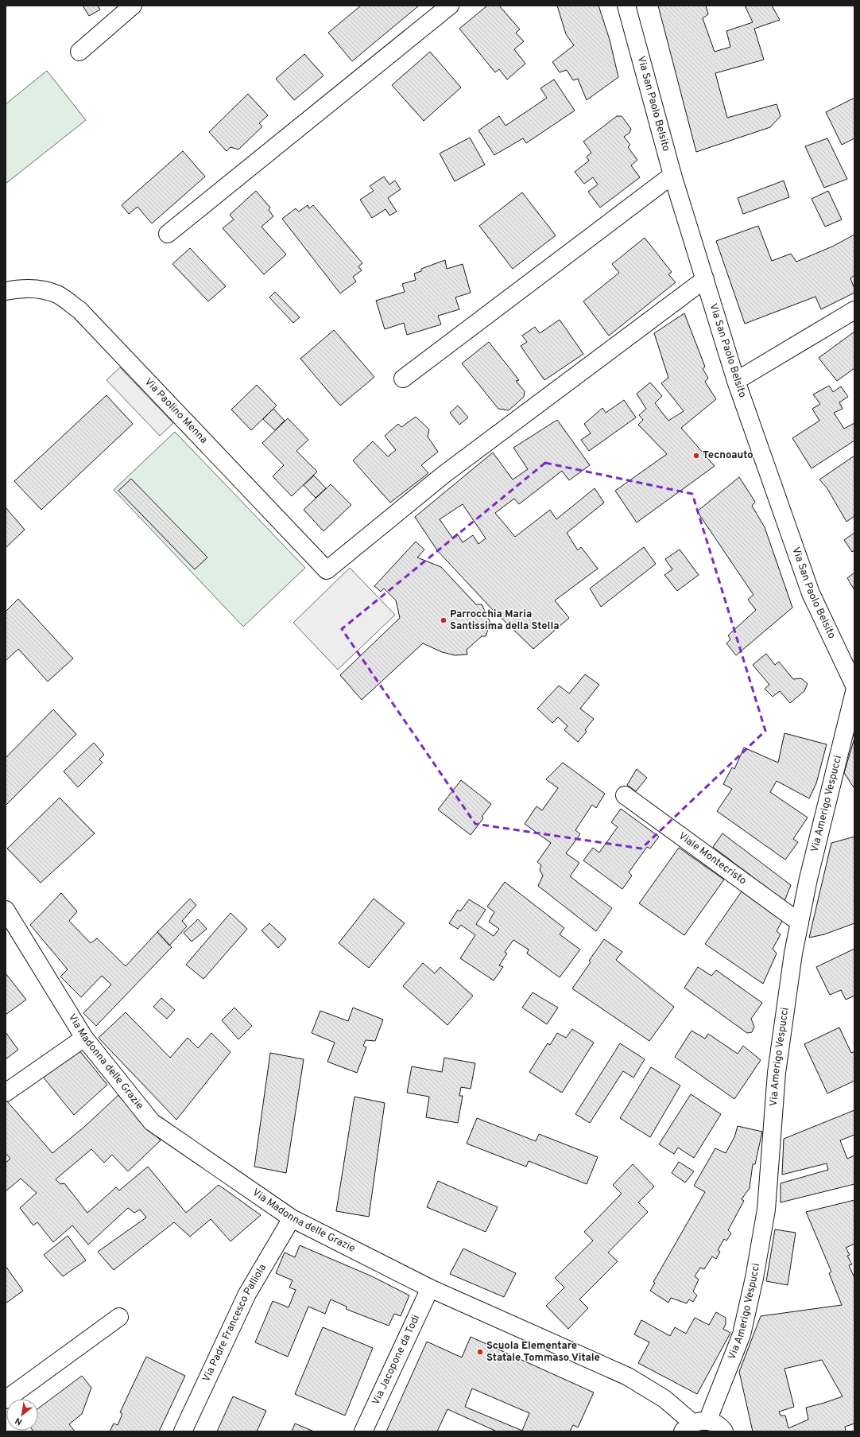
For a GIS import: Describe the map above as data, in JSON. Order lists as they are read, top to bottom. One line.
{"streets":{"street":["Via San Paolo Belsito","Via Paolino Menna","Via Amerigo Vespucci","Viale Montecristo","Via Madonna delle Grazie","Via Padre Francesco Palliola","Via Jacopone da Todi"]},"crossings":[["Via San Paolo Belsito","Via Paolino Menna"],["Via Amerigo Vespucci","Viale Montecristo"],["Via Amerigo Vespucci","Via Madonna delle Grazie"],["Via Madonna delle Grazie","Via Padre Francesco Palliola"],["Via Madonna delle Grazie","Via Jacopone da Todi"]],"places":["Tecnoauto","Parrocchia Maria Santissima della Stella","Scuola Elementare Statale Tommaso Vitale"],"north":"bottom left"}
